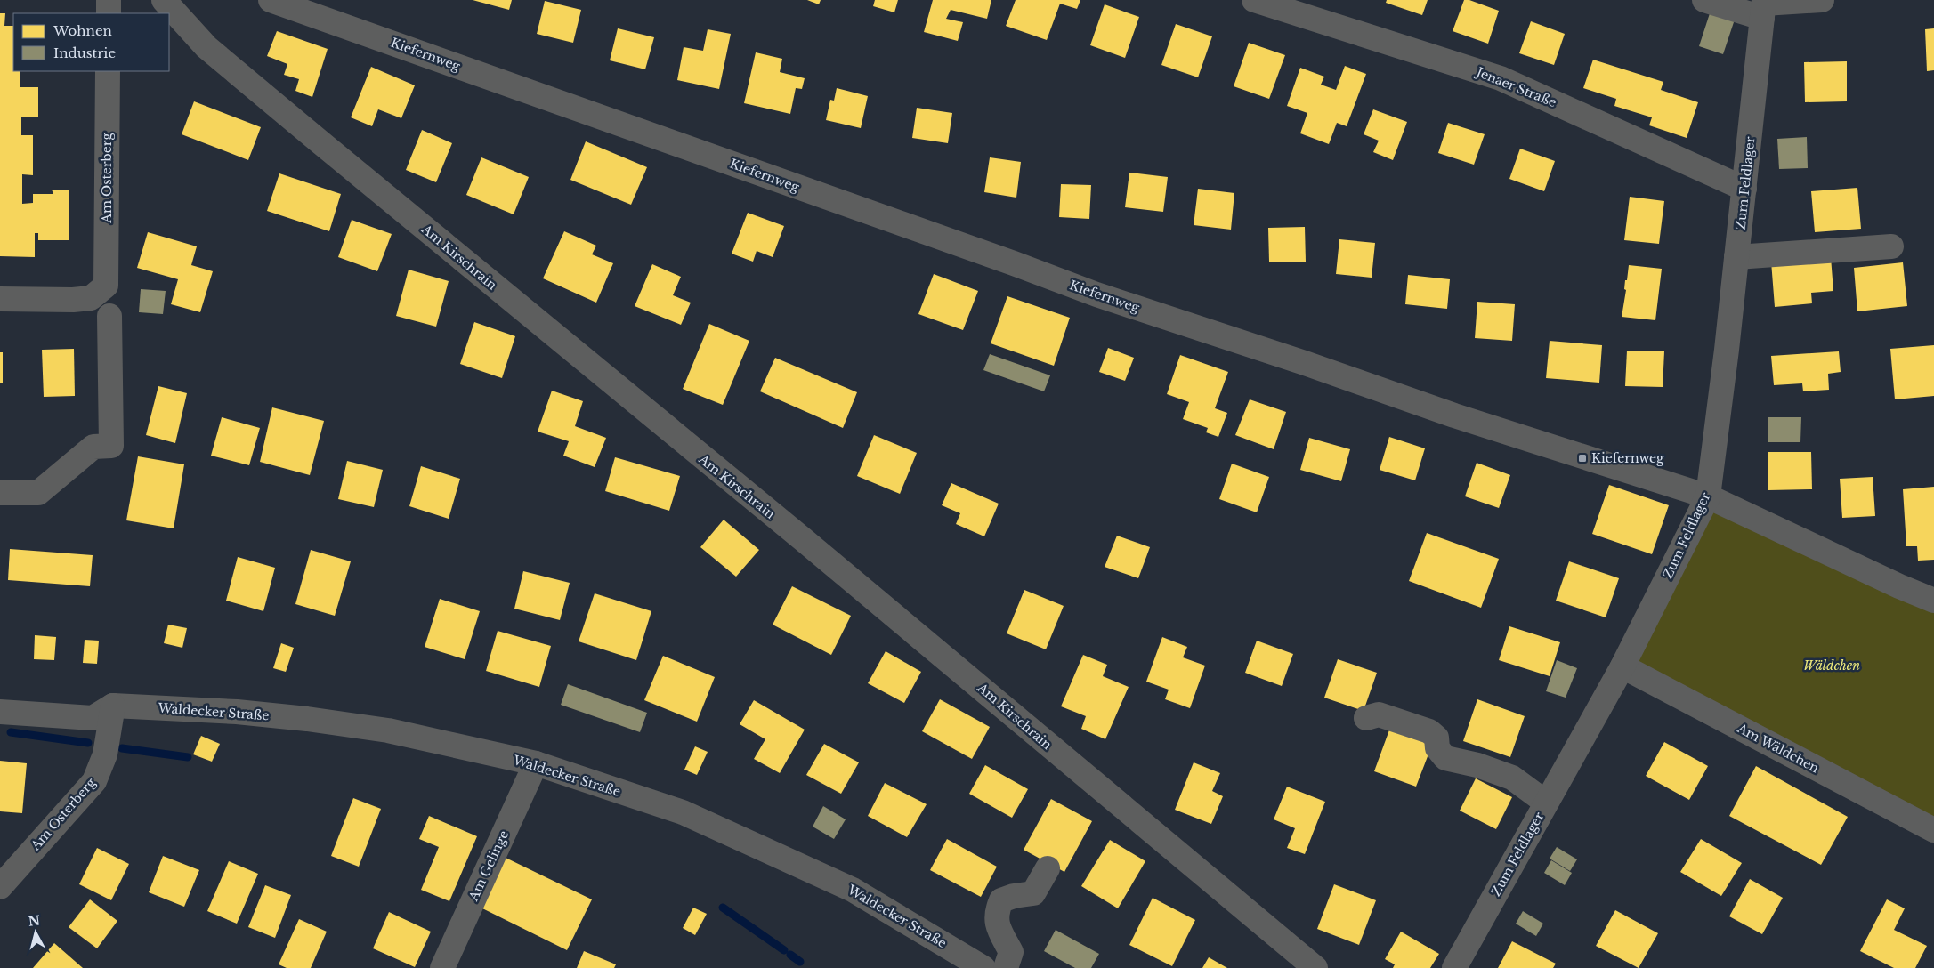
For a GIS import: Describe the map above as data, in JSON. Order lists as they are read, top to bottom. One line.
{"streets":{"street":["Kiefernweg","Jenaer Straße","Am Osterberg","Zum Feldlager","Am Kirschrain","Waldecker Straße","Am Wäldchen","Am Gelinge"]},"crossings":[["Kiefernweg","Zum Feldlager"],["Jenaer Straße","Zum Feldlager"],["Am Osterberg","Waldecker Straße"],["Zum Feldlager","Am Wäldchen"],["Waldecker Straße","Am Gelinge"]],"parks":["Wäldchen"],"places":{"transit":["Kiefernweg"]},"legend":["Wohnen","Industrie"],"north":"top"}
